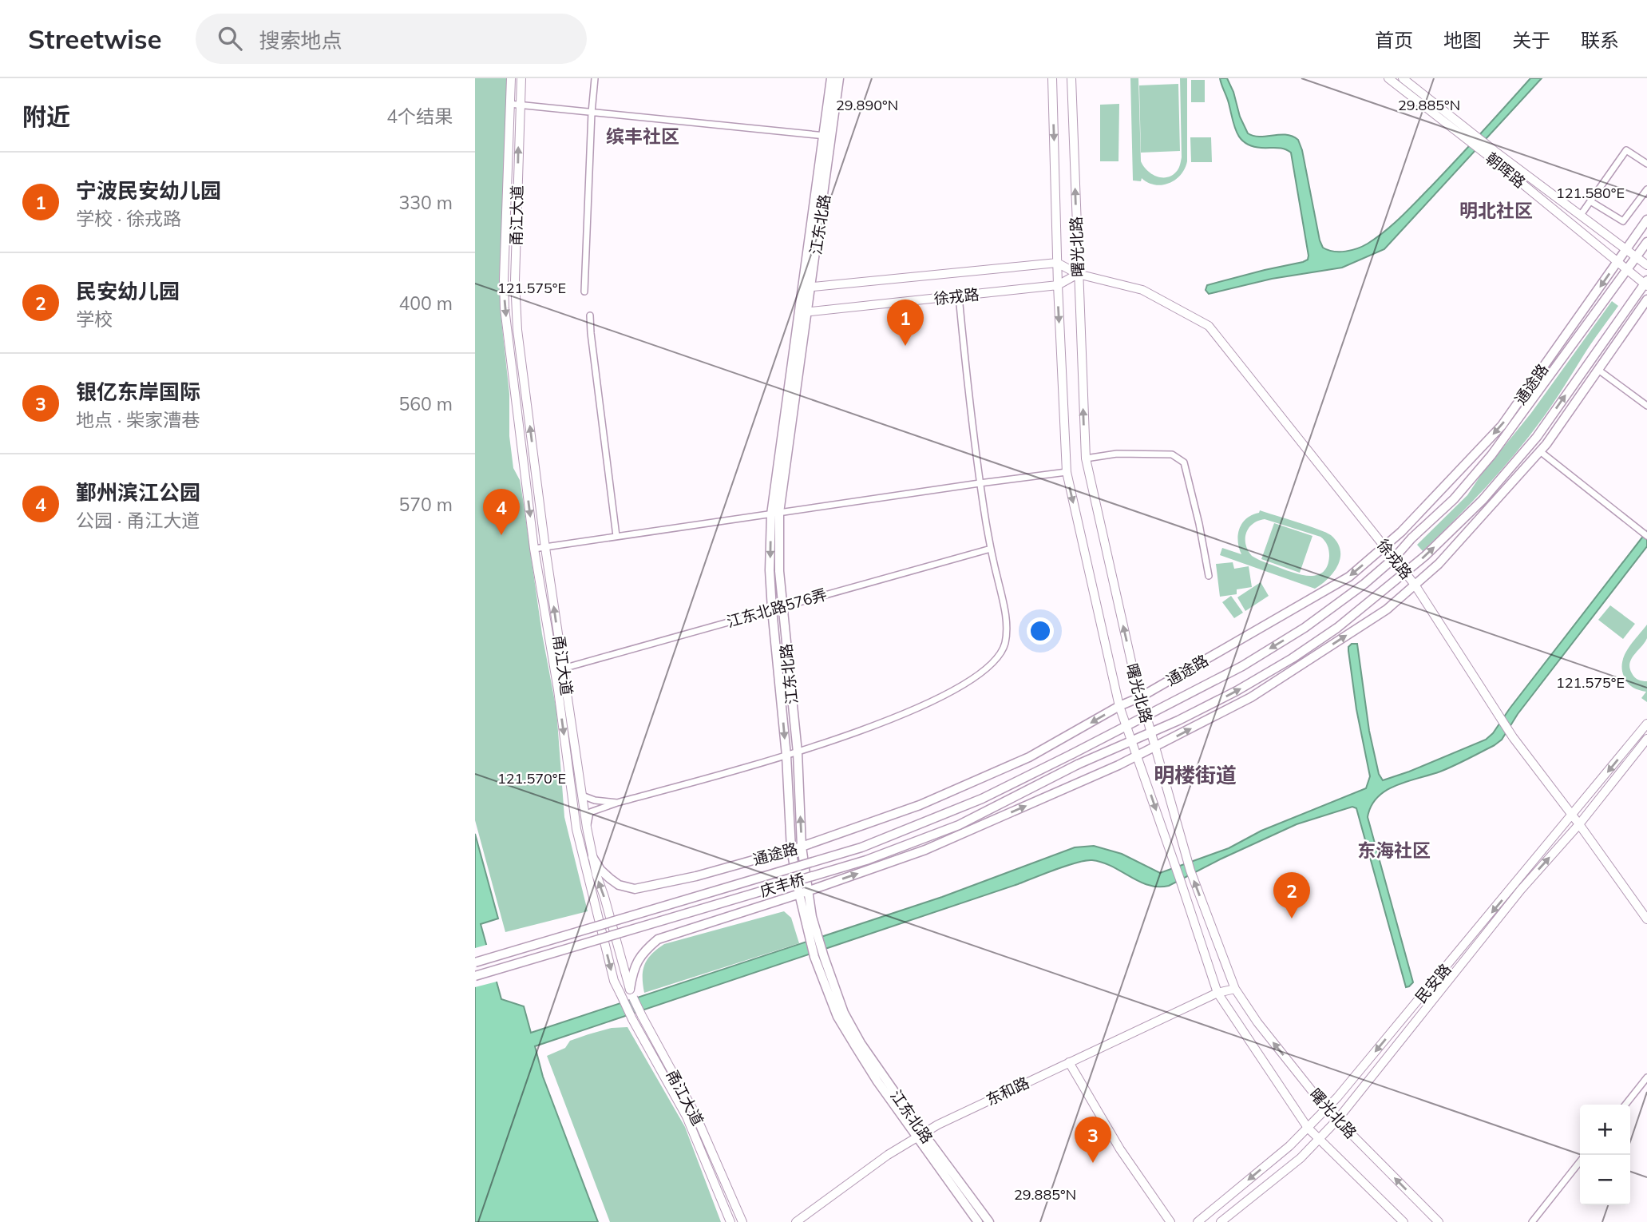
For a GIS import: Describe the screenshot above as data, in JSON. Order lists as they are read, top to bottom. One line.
{"streets":{"main road":["朝晖路","甬江大道","江东北路","曙光北路","徐戎路","通途路","庆丰桥","民安路","东和路"],"street":["江东北路576弄"]},"crossings":[["朝晖路","通途路"],["甬江大道","通途路"],["甬江大道","江东北路576弄"],["江东北路","徐戎路"],["江东北路","通途路"],["江东北路","江东北路576弄"],["江东北路","东和路"],["曙光北路","徐戎路"],["曙光北路","通途路"],["曙光北路","庆丰桥"],["曙光北路","民安路"],["曙光北路","东和路"],["徐戎路","通途路"],["徐戎路","民安路"],["通途路","庆丰桥"]],"districts":["缤丰社区","明北社区","明楼街道","东海社区"],"page":{"header":"Streetwise","search":"搜索地点","nav":["首页","地图","关于","联系"],"heading":["附近","4个结果"],"list":[{"mark":"1","name":"宁波民安幼儿园","note":"学校 · 徐戎路","value":"330 m"},{"mark":"2","name":"民安幼儿园","note":"学校","value":"400 m"},{"mark":"3","name":"银亿东岸国际","note":"地点 · 柴家漕巷","value":"560 m"},{"mark":"4","name":"鄞州滨江公园","note":"公园 · 甬江大道","value":"570 m"}],"pins":["1","4","2","3"],"map_buttons":["+","−"]},"coordinates":["29.890°N","29.885°N","121.580°E","121.575°E","121.570°E"]}
